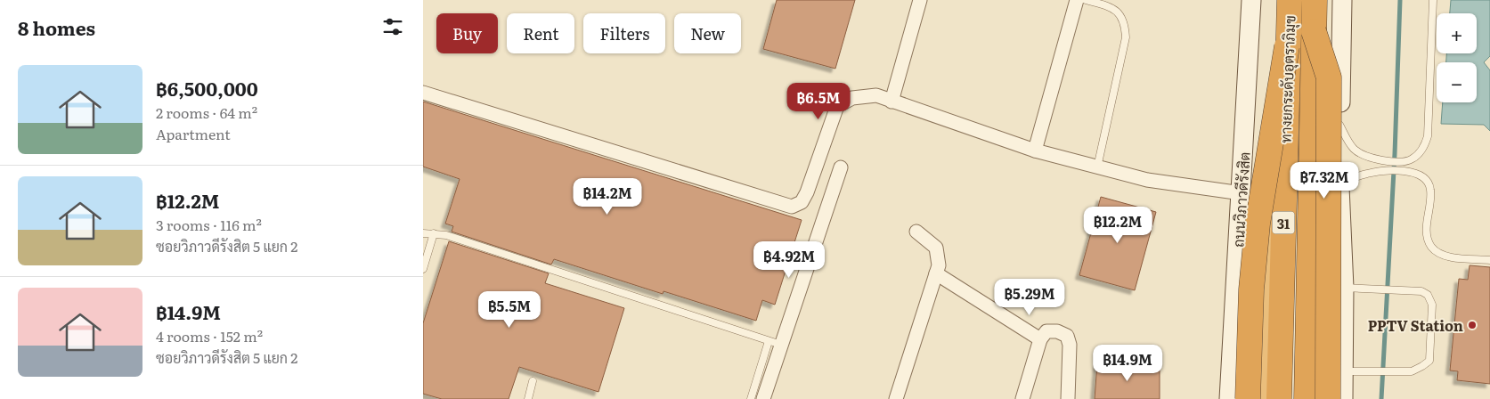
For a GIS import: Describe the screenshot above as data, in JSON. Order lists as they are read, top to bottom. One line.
{"streets":{"highway":["ทางยกระดับอุตราภิมุข","ถนนวิภาวดีรังสิต","31"]},"crossings":[["ทางยกระดับอุตราภิมุข","31"]],"places":["PPTV Station"],"page":{"heading":"8 homes","map_buttons":["+","−"],"chip":["Buy","Rent","Filters","New"],"list":[{"name":"฿6,500,000","note":"2 rooms · 64 m² · Apartment"},{"name":"฿12.2M","note":"3 rooms · 116 m² · ซอยวิภาวดีรังสิต 5 แยก 2"},{"name":"฿14.9M","note":"4 rooms · 152 m² · ซอยวิภาวดีรังสิต 5 แยก 2"}],"price":["฿6.5M","฿7.32M","฿14.2M","฿12.2M","฿4.92M","฿5.29M","฿5.5M","฿14.9M"]}}
